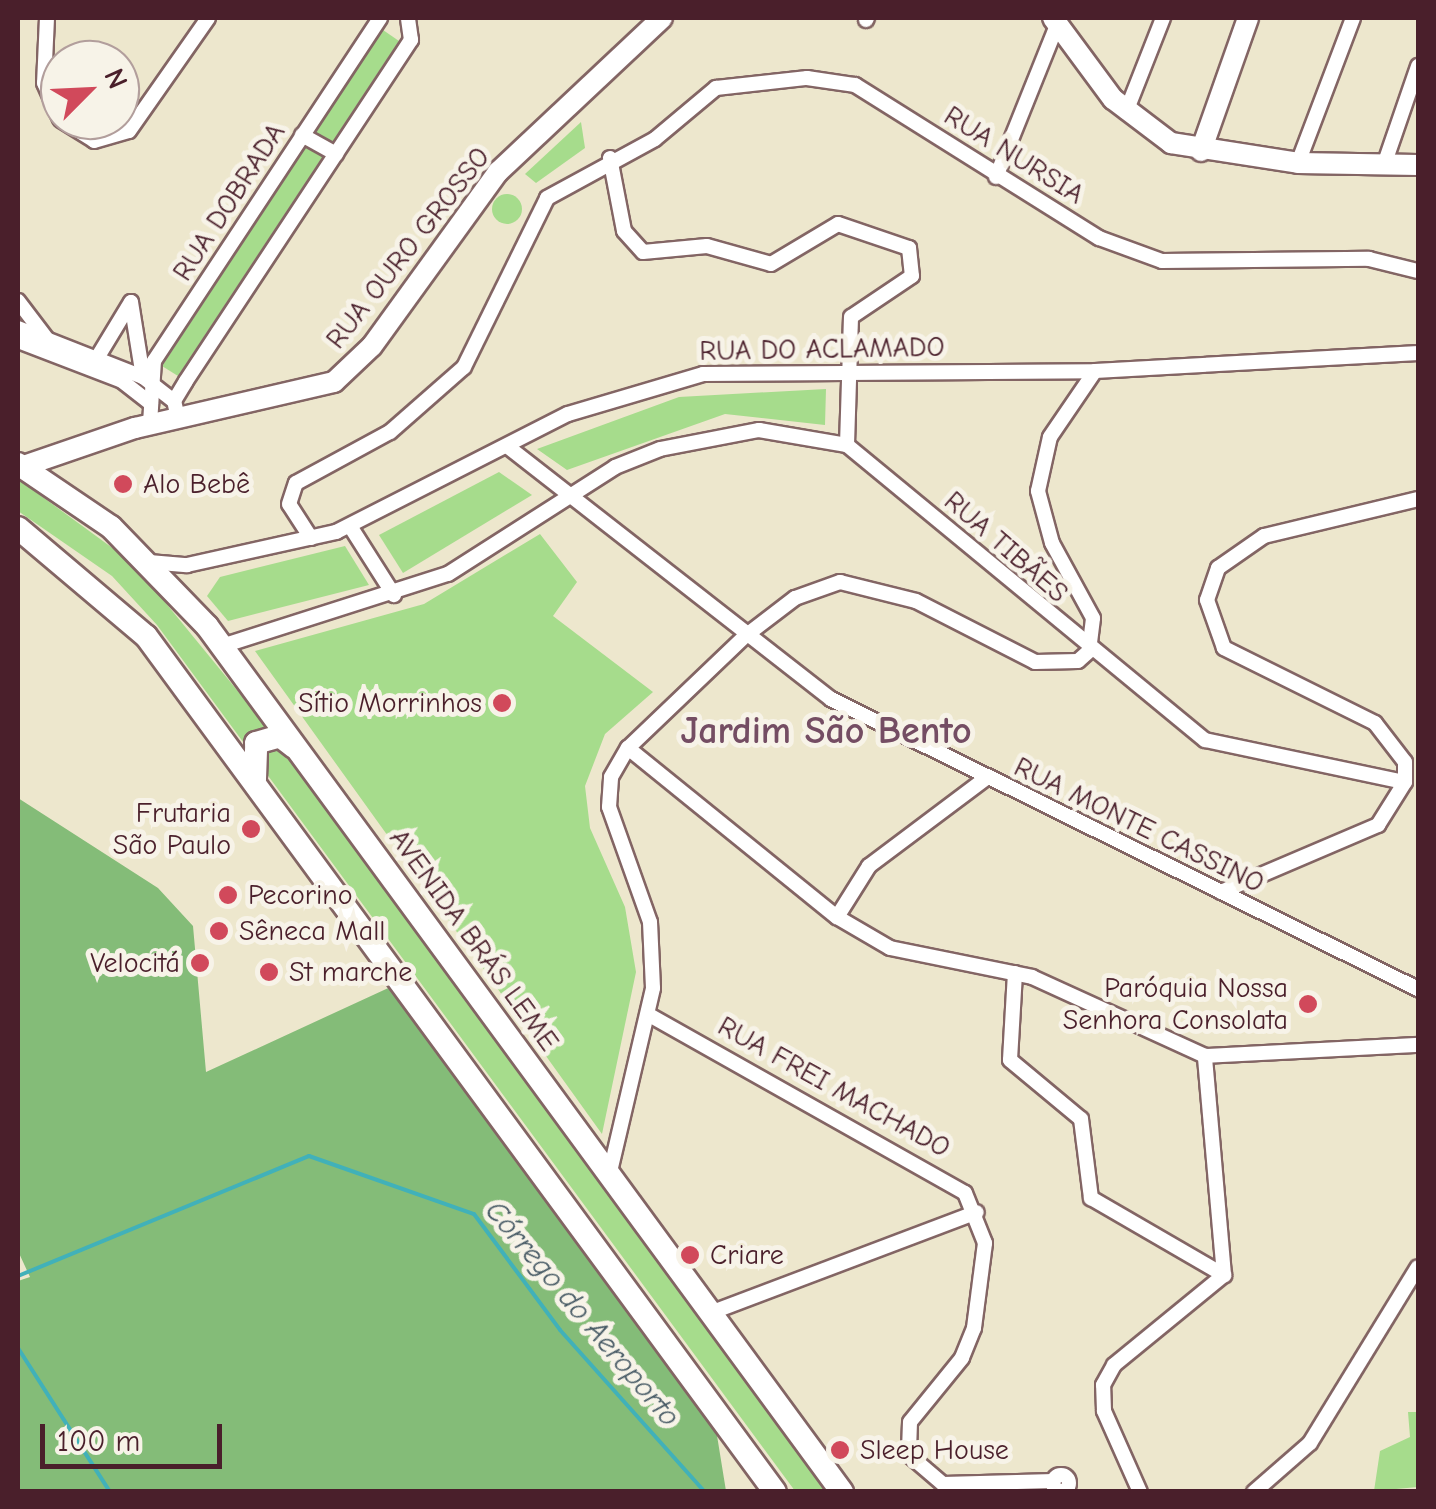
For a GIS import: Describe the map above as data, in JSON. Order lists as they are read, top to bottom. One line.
{"streets":{"main road":["AVENIDA BRÁS LEME"],"street":["RUA NURSIA","RUA DOBRADA","RUA OURO GROSSO","RUA DO ACLAMADO","RUA TIBÃES","RUA MONTE CASSINO","RUA FREI MACHADO"]},"crossings":[["RUA NURSIA","RUA DO ACLAMADO"],["RUA DOBRADA","RUA OURO GROSSO"],["RUA OURO GROSSO","AVENIDA BRÁS LEME"],["RUA DO ACLAMADO","RUA MONTE CASSINO"],["RUA DO ACLAMADO","AVENIDA BRÁS LEME"]],"districts":["Jardim São Bento"],"water":["Córrego do Aeroporto"],"places":["Alo Bebê","Sítio Morrinhos","Frutaria São Paulo","Pecorino","Sêneca Mall","Velocitá","St marche","Paróquia Nossa Senhora Consolata","Criare","Sleep House"],"scale_bar":"100 m","north":"top right"}
